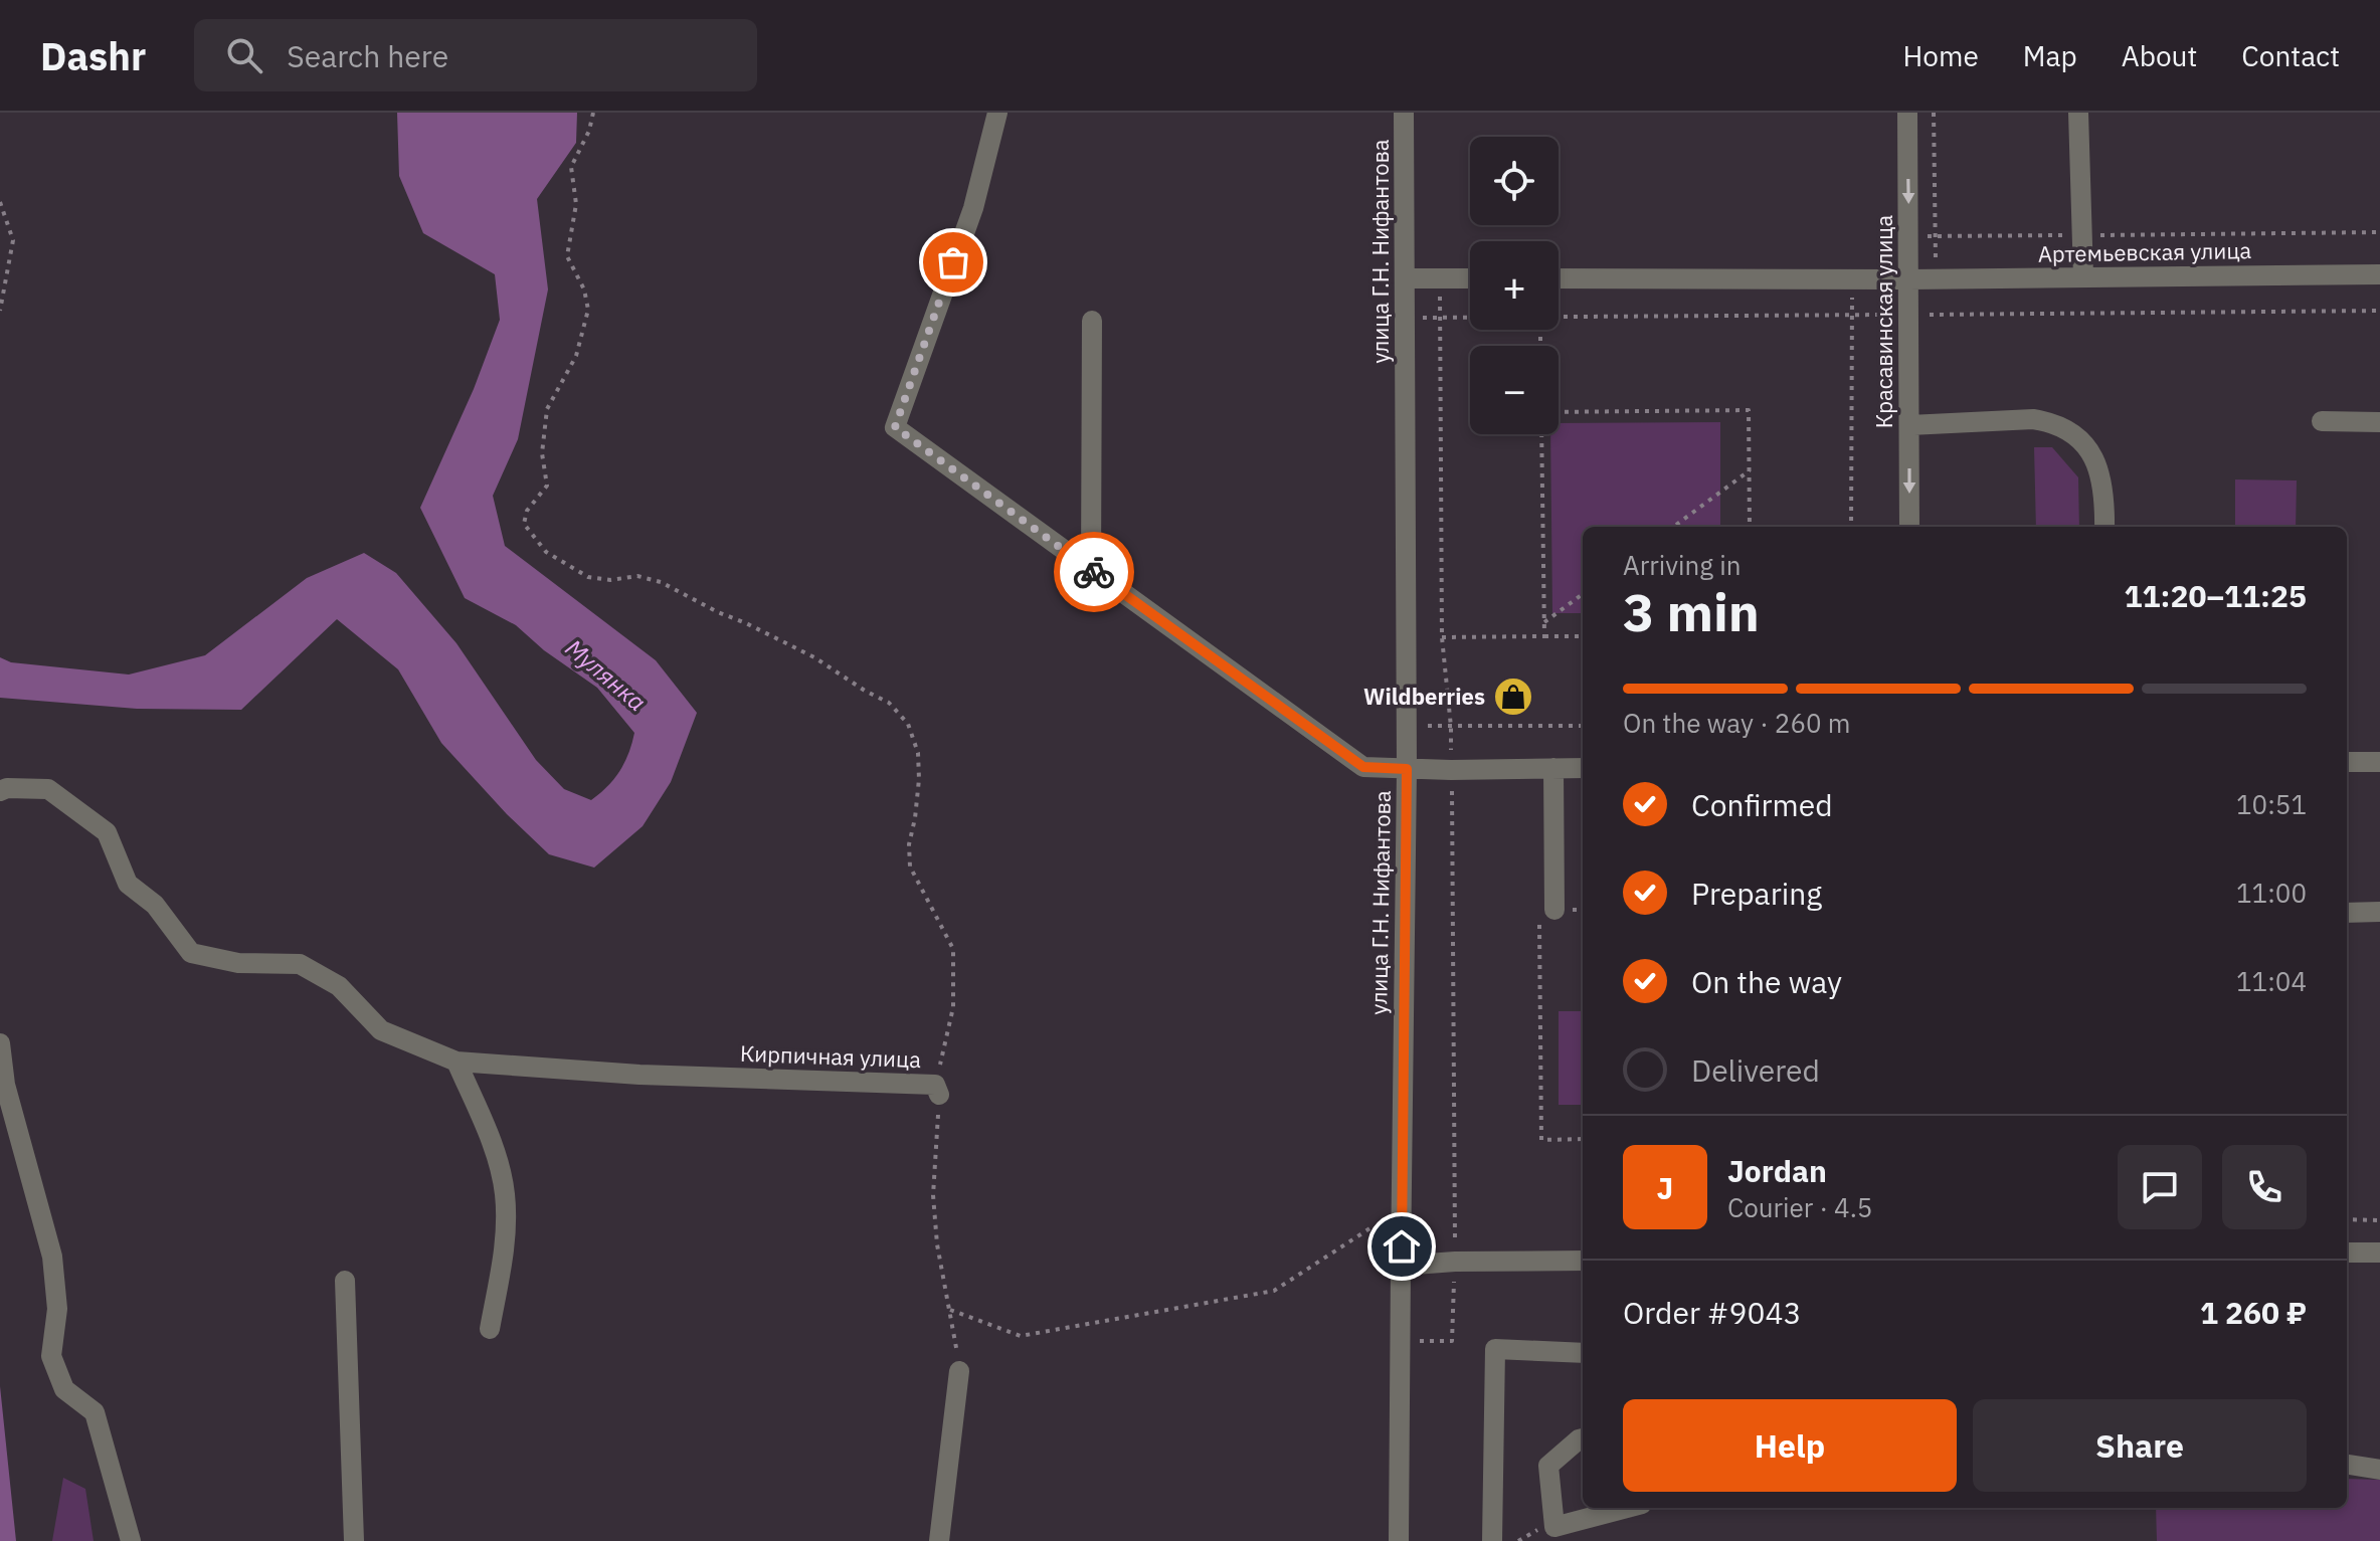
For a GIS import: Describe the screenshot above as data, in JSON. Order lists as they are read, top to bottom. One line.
{"streets":{"street":["улица Г.Н. Нифантова","Артемьевская улица","Красавинская улица","Кирпичная улица"]},"crossings":[["Артемьевская улица","Красавинская улица"]],"water":["Мулянка"],"places":{"shop":["Wildberries"]},"page":{"header":"Dashr","search":"Search here","nav":["Home","Map","About","Contact"],"map_buttons":["+","−"],"heading":["3 min","Arriving in","11:20–11:25"],"panel":["Jordan","Courier · 4.5","Order #9043","1 260 ₽"],"bar":"On the way · 260 m","list":[["Confirmed","10:51"],["Preparing","11:00"],["On the way","11:04"],"Delivered"],"round":"J","buttons":["Help","Share"]}}
